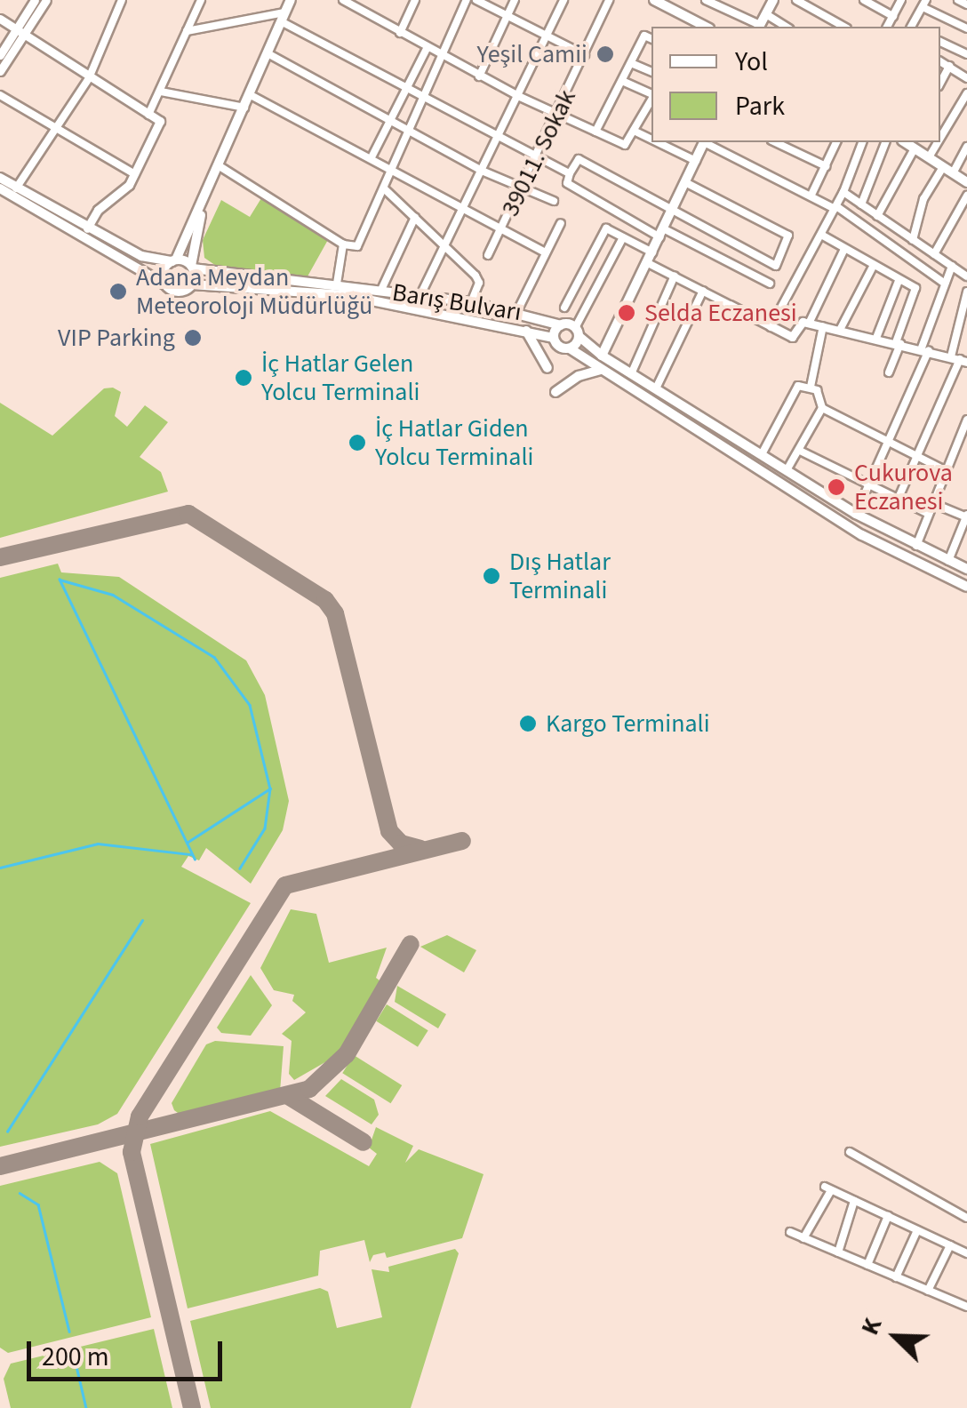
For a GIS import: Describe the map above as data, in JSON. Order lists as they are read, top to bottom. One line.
{"streets":{"main road":["Barış Bulvarı"],"street":["39011. Sokak"]},"places":["Yeşil Camii","Adana Meydan Meteoroloji Müdürlüğü","Selda Eczanesi","VIP Parking","İç Hatlar Gelen Yolcu Terminali","İç Hatlar Giden Yolcu Terminali","Cukurova Eczanesi","Dış Hatlar Terminali","Kargo Terminali"],"legend":["Yol","Park"],"scale_bar":"200 m","north":"top left"}
